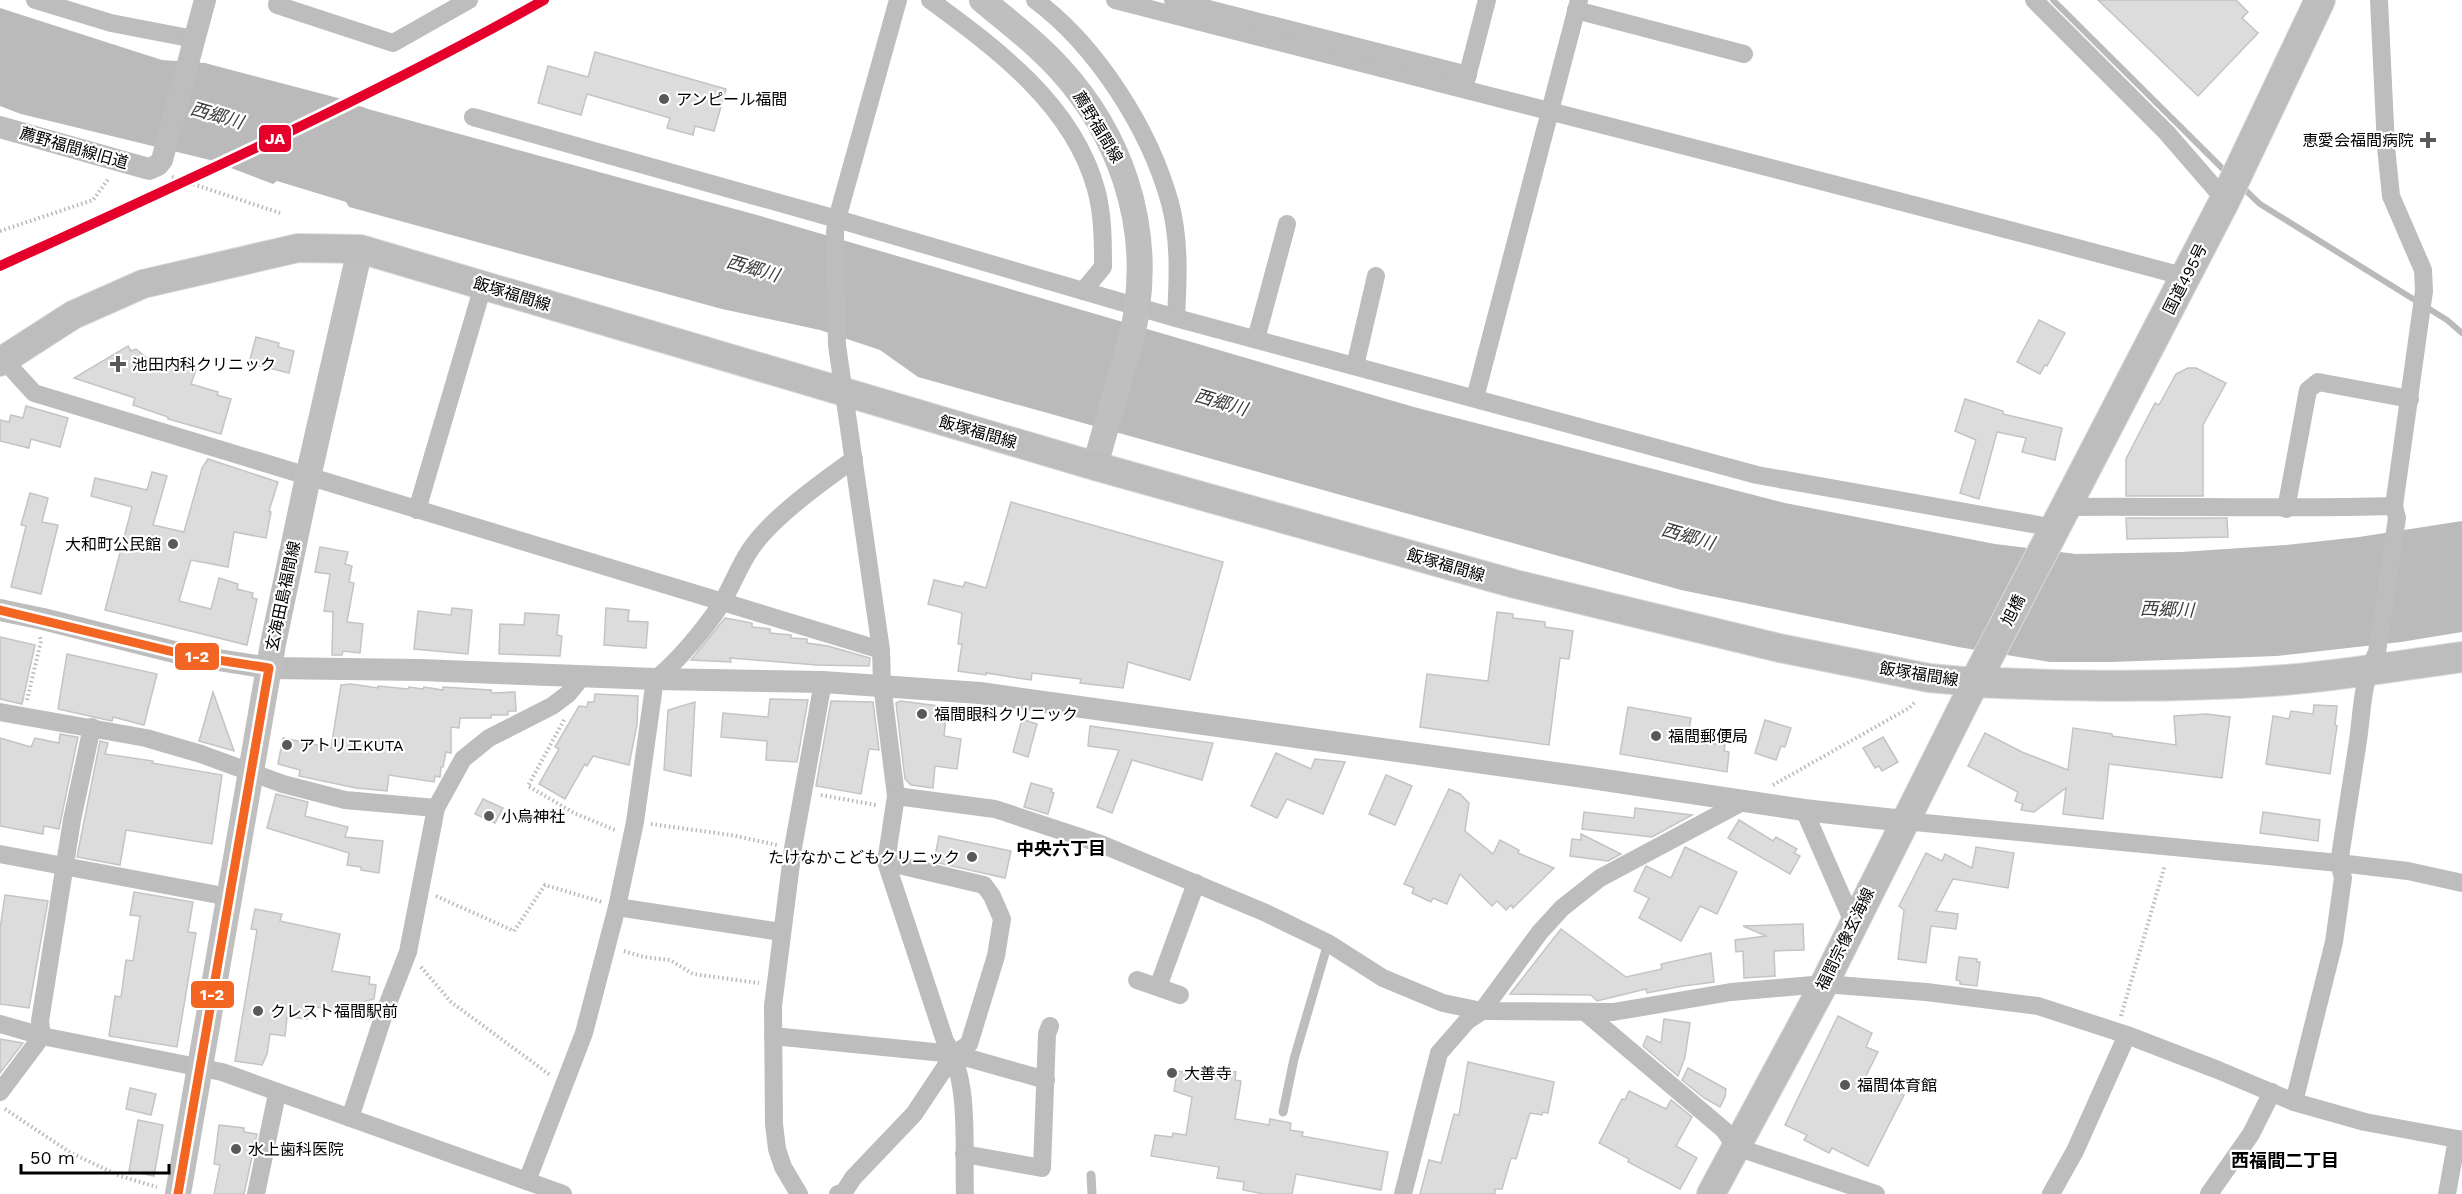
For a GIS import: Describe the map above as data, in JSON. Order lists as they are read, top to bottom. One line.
{"streets":{"highway":["国道495号","旭橋"],"main road":["薦野福間線","飯塚福間線","玄海田島福間線","福間宗像玄海線"],"street":["薦野福間線旧道"]},"crossings":[["薦野福間線","飯塚福間線"],["国道495号","旭橋"],["飯塚福間線","玄海田島福間線"],["飯塚福間線","旭橋"],["飯塚福間線","福間宗像玄海線"],["旭橋","福間宗像玄海線"]],"districts":["中央六丁目","西福間二丁目"],"water":["西郷川"],"places":{"other":["アンピール福間","大和町公民館","福間眼科クリニック","福間郵便局","アトリエKUTA","小烏神社","たけなかこどもクリニック","クレスト福間駅前","大善寺","福間体育館","水上歯科医院"],"health":["恵愛会福間病院","池田内科クリニック"]},"lines":["transit line JA","transit line 1-2"],"scale_bar":"50 m"}
